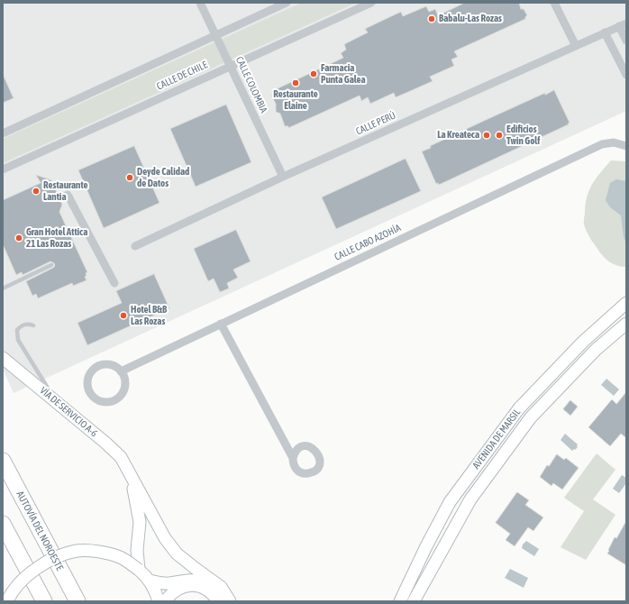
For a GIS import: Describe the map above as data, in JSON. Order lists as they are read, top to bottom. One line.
{"streets":{"highway":["AUTOVÍA DEL NOROESTE"],"street":["CALLE DE CHILE","CALLE COLOMBIA","CALLE PERÚ","CALLE CABO AZOHÍA","VÍA DE SERVICIO A-6","AVENIDA DE MARSIL"]},"crossings":[["CALLE DE CHILE","CALLE COLOMBIA"],["CALLE COLOMBIA","CALLE PERÚ"]],"places":["Babalu-Las Rozas","Farmacia Punta Galea","Restaurante Elaine","La Kreateca","Edificios Twin Golf","Deyde Calidad de Datos","Restaurante Lantia","Gran Hotel Attica 21 Las Rozas","Hotel B&B Las Rozas"]}
